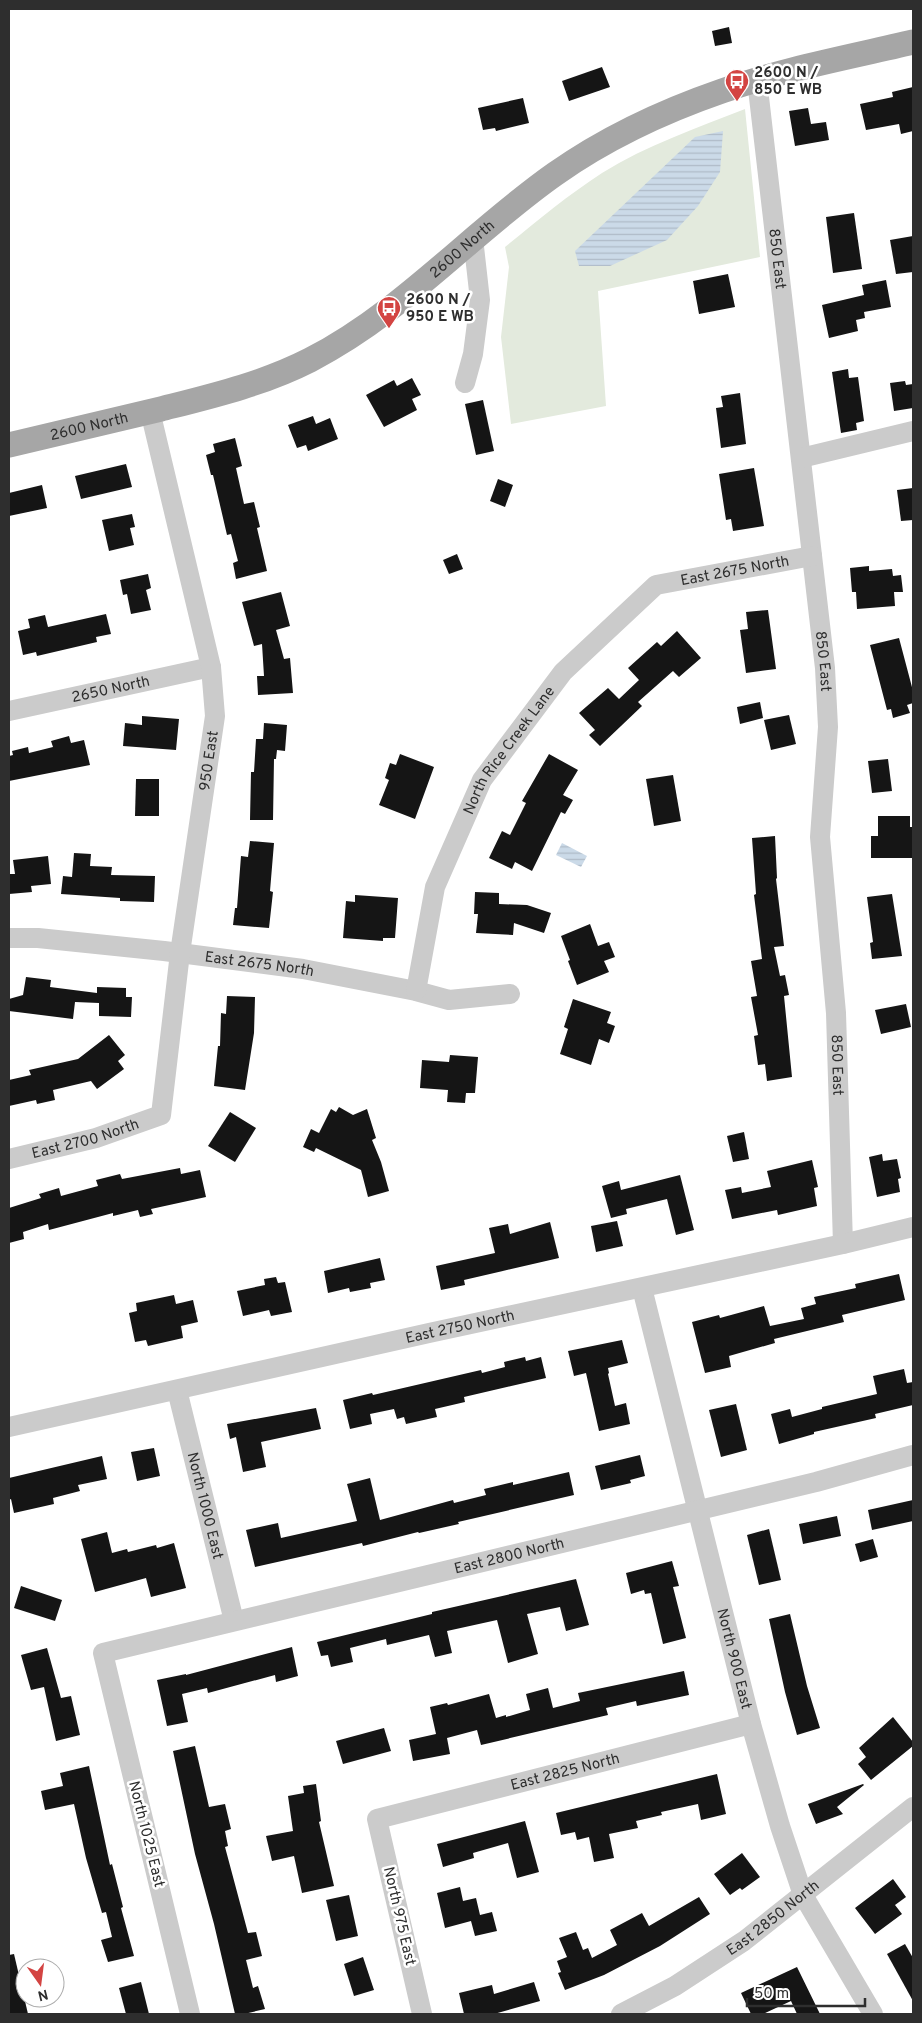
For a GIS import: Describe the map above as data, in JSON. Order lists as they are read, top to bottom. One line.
{"streets":{"main road":["2600 North"],"street":["850 East","East 2675 North","2650 North","North Rice Creek Lane","950 East","East 2700 North","East 2750 North","North 1000 East","East 2800 North","North 900 East","East 2825 North","North 1025 East","North 975 East","East 2850 North"]},"crossings":[["2600 North","850 East"],["2600 North","950 East"],["850 East","East 2675 North"],["850 East","East 2750 North"],["East 2675 North","North Rice Creek Lane"],["East 2675 North","950 East"],["2650 North","950 East"],["950 East","East 2700 North"],["East 2750 North","North 1000 East"],["East 2750 North","North 900 East"],["North 1000 East","East 2800 North"],["East 2800 North","North 900 East"],["East 2800 North","North 1025 East"],["North 900 East","East 2825 North"],["North 900 East","East 2850 North"],["East 2825 North","North 975 East"]],"places":{"bus stop":["2600 N / 850 E WB","2600 N / 950 E WB"]},"scale_bar":"50 m","north":"bottom"}
